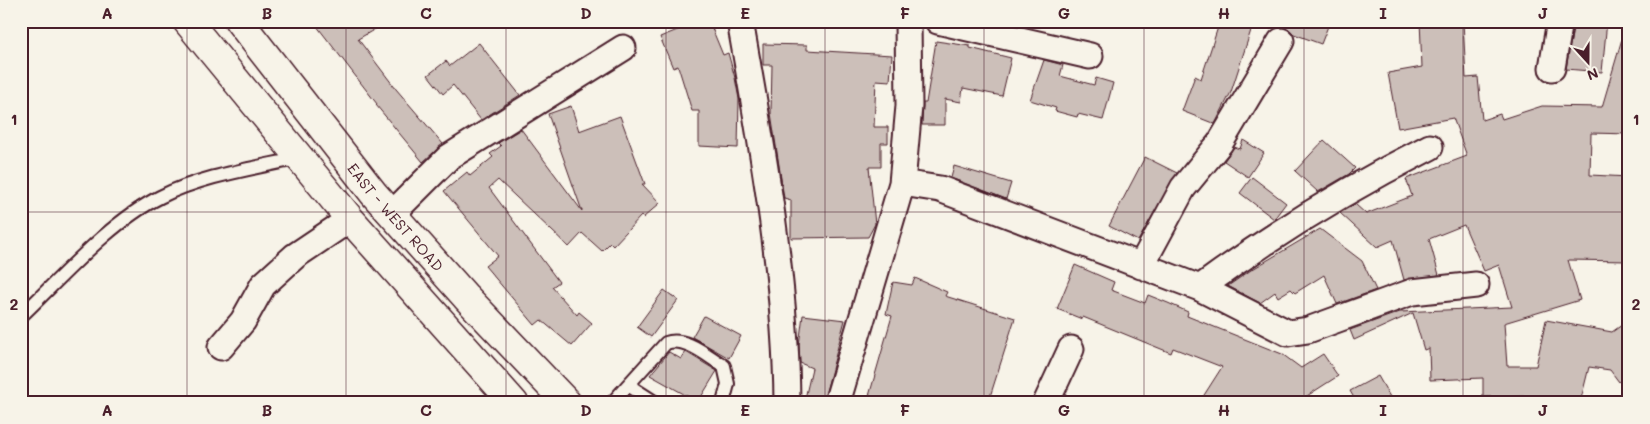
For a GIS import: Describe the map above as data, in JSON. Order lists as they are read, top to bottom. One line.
{"streets":{"main road":["EAST - WEST ROAD"]},"north":"bottom","grid":{"columns":["A","B","C","D","E","F","G","H","I","J"],"rows":["1","2"]}}
